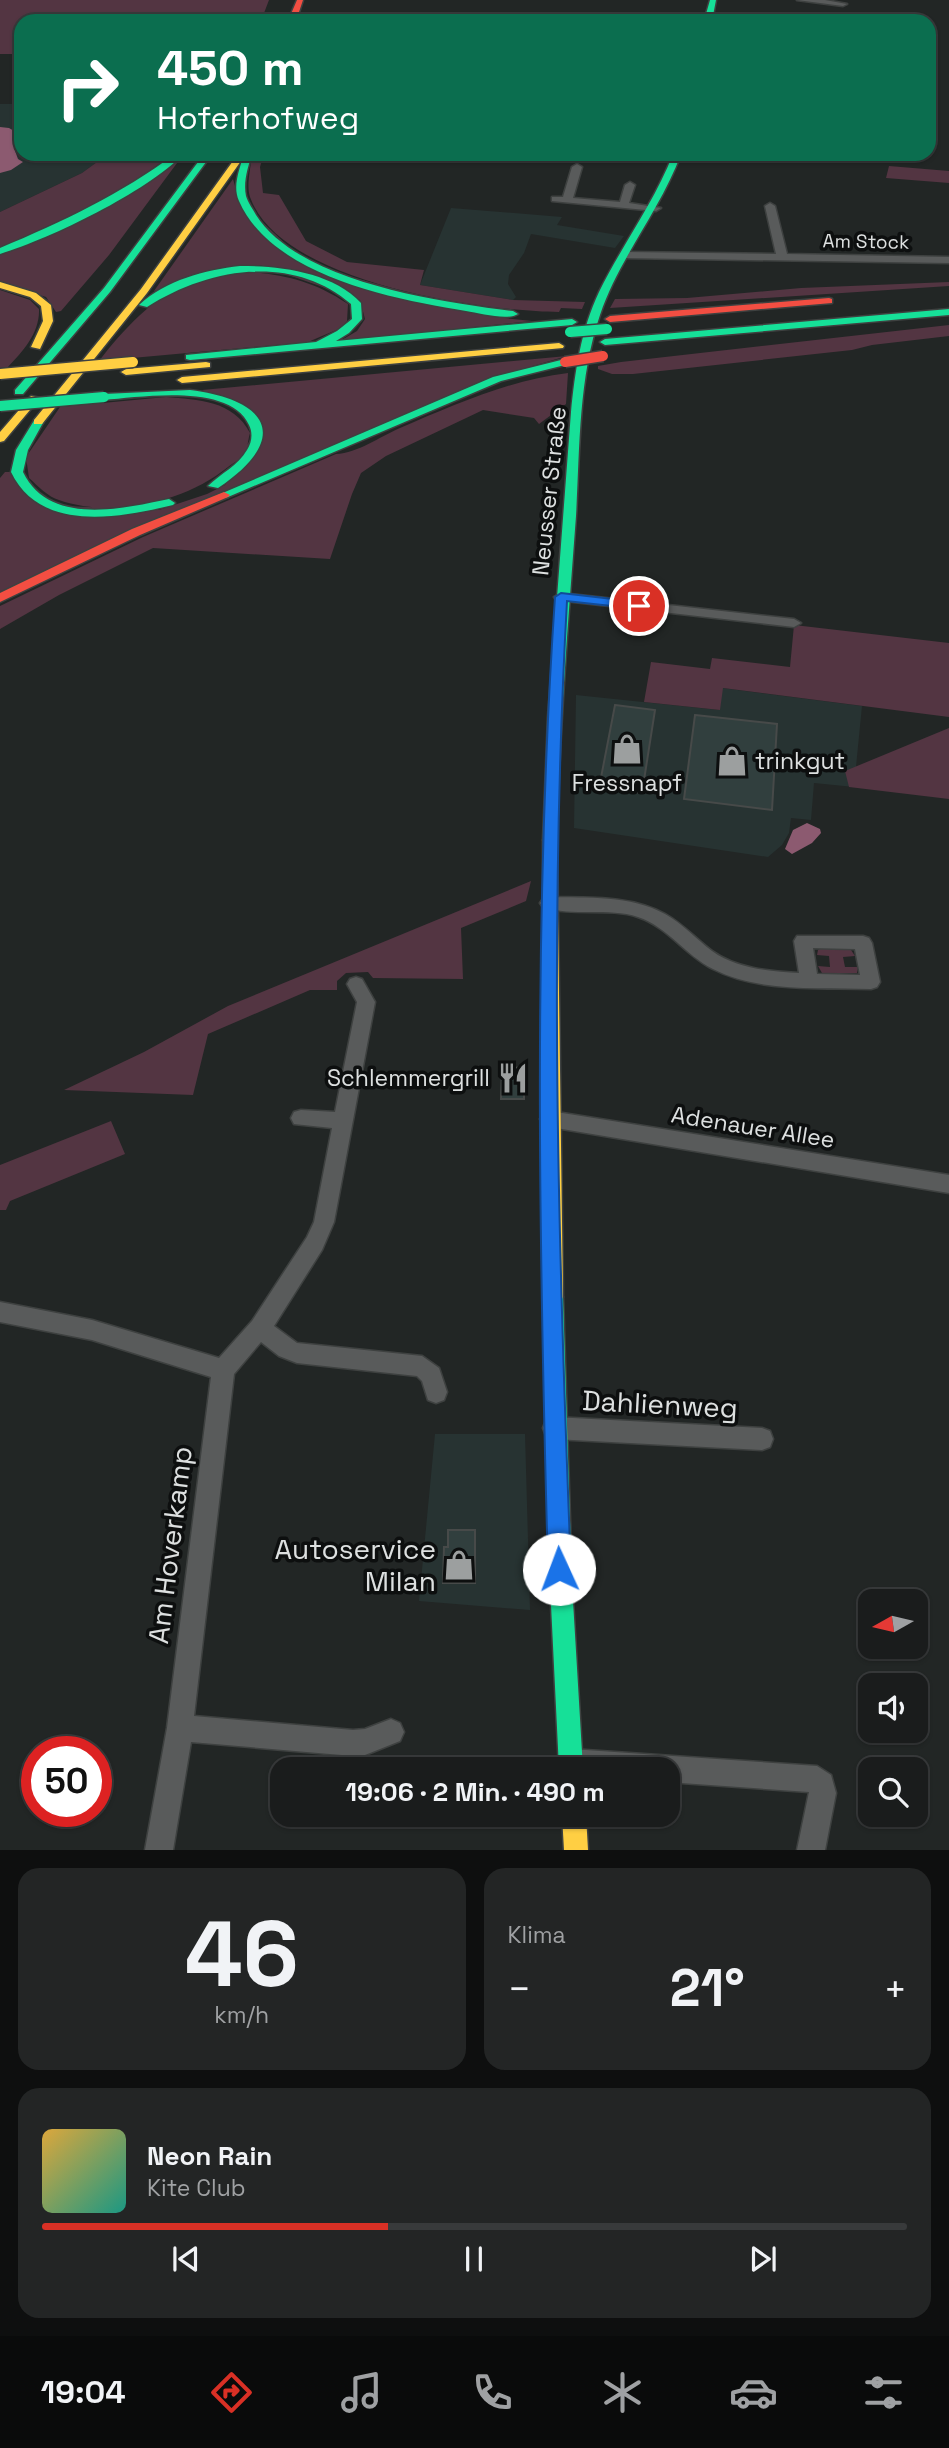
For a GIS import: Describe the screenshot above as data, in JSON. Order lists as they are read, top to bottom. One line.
{"streets":{"main road":["Neusser Straße"],"street":["Am Stock","Adenauer Allee","Dahlienweg","Am Hoverkamp"]},"crossings":[["Am Stock","Neusser Straße"],["Neusser Straße","Adenauer Allee"],["Neusser Straße","Dahlienweg"]],"places":{"shop":["Fressnapf","trinkgut","Autoservice Milan"],"restaurant":["Schlemmergrill"]},"north":"left","page":{"turn":["450 m","Hoferhofweg"],"limit":"50","trip":"19:06 · 2 Min. · 490 m","tile":[["46","km/h"],"Klima"],"heat":["−","21°","+"],"song":["Neon Rain","Kite Club"],"tabs":"19:04"}}
